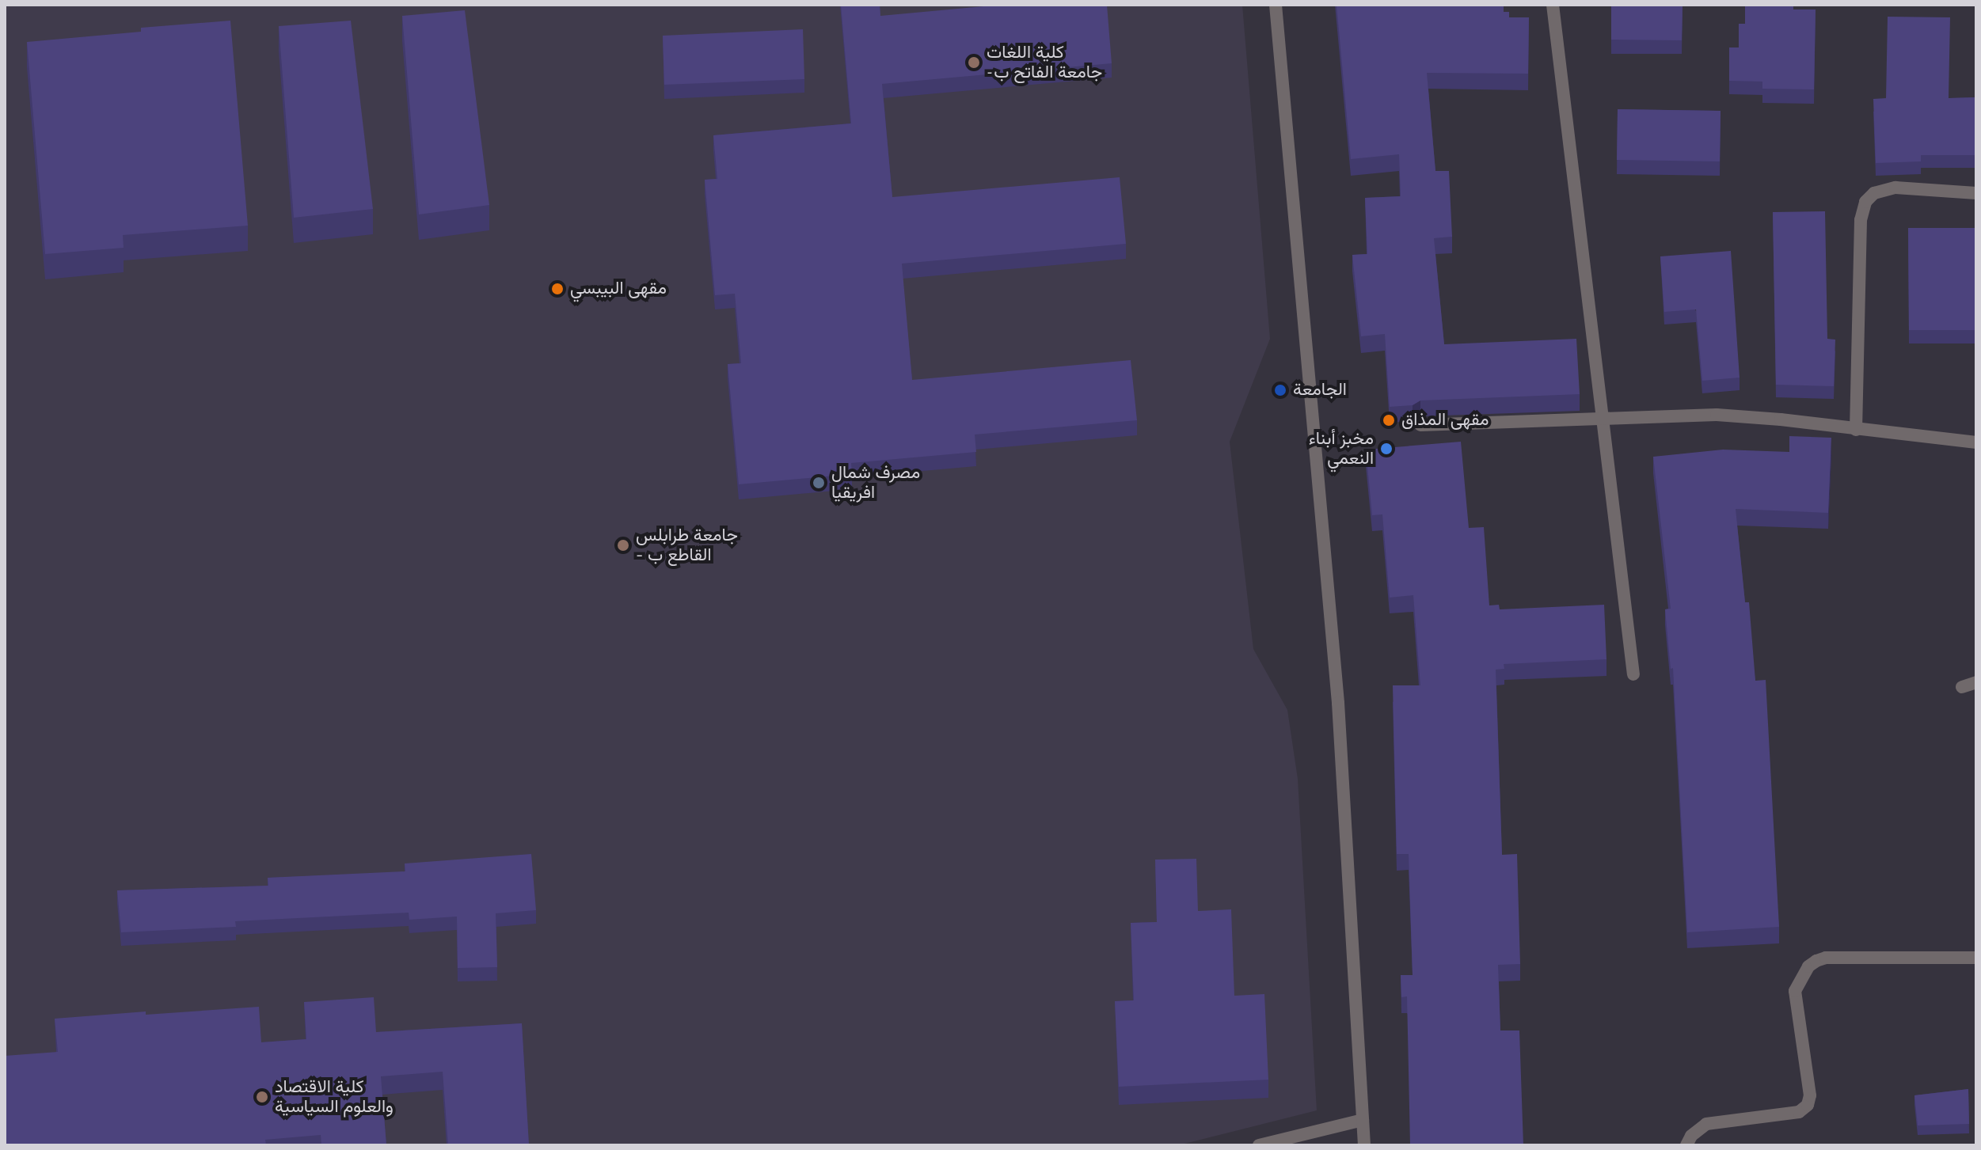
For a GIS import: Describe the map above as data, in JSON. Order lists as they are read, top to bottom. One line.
{"places":["كلية اللغات -جامعة الفاتح ب","مقهى البيبسي","الجامعة","مقهى المذاق","مخبز أبناء النعمي","مصرف شمال افريقيا","جامعة طرابلس - القاطع ب","كلية الاقتصاد والعلوم السياسية"]}
